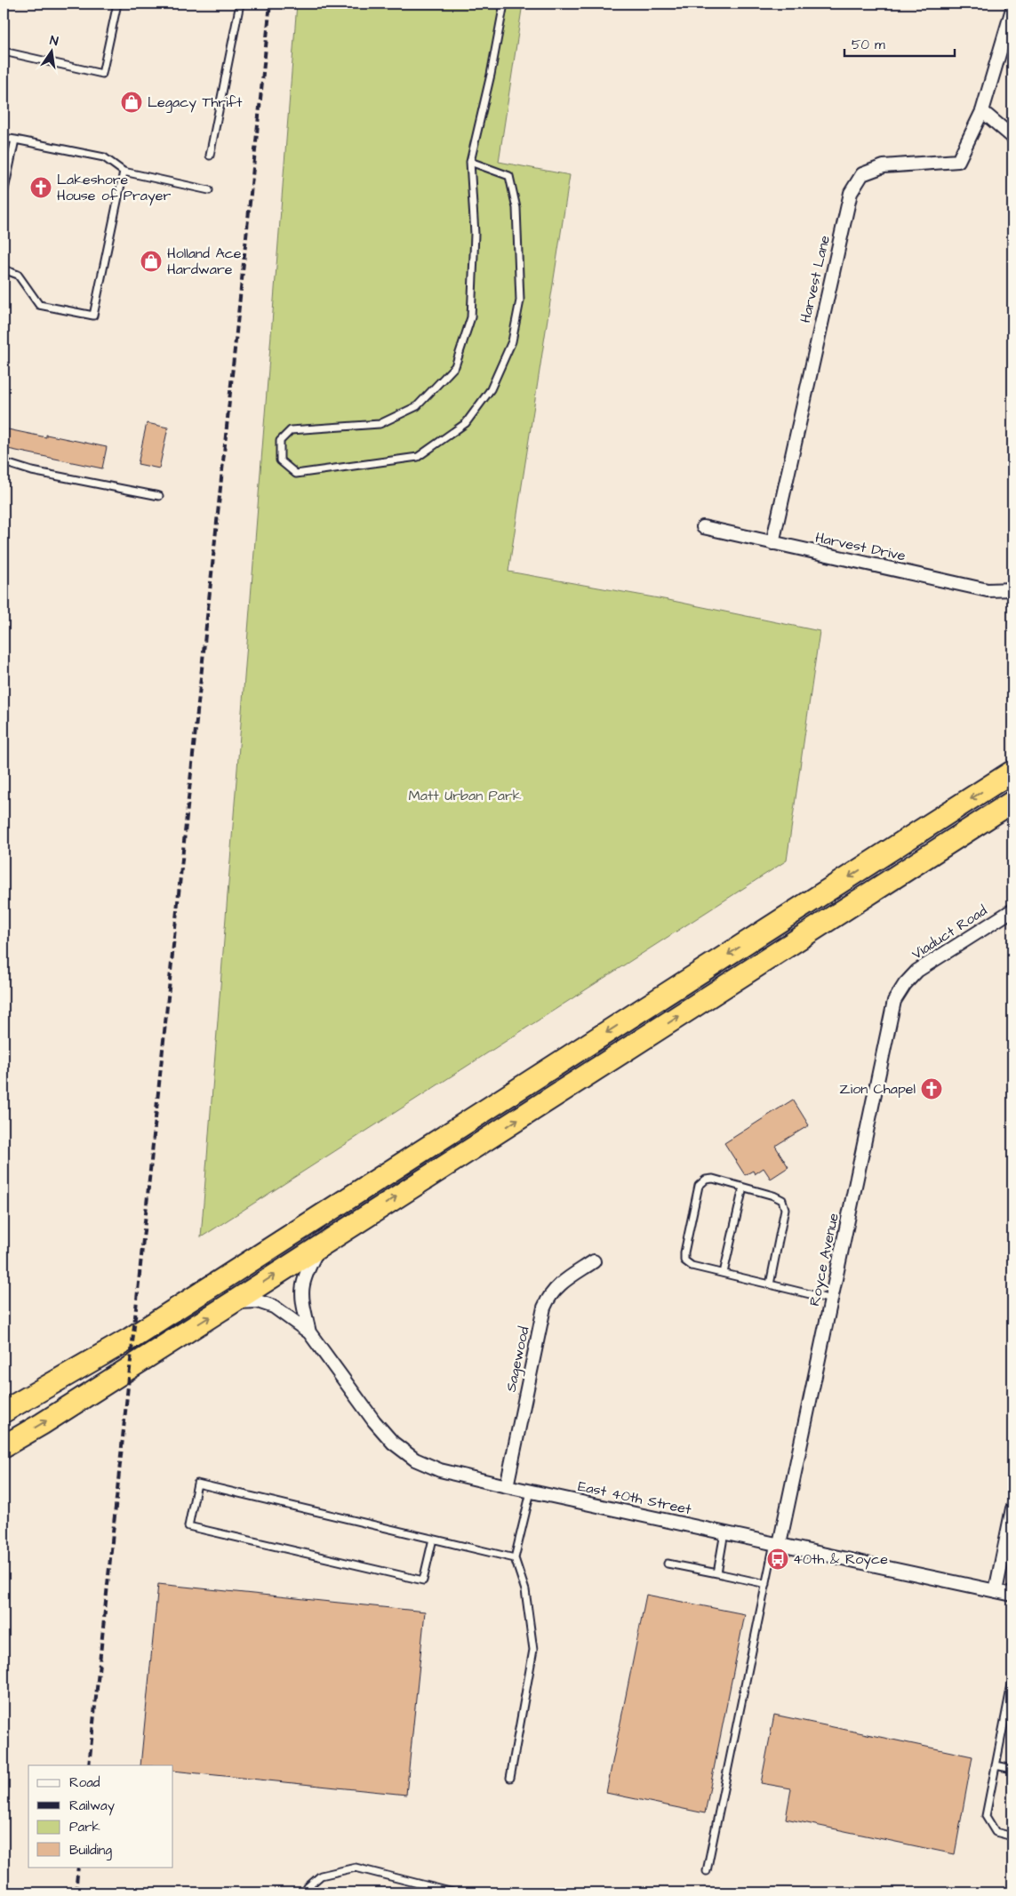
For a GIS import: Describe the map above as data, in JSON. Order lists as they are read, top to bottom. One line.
{"streets":{"street":["Harvest Lane","Harvest Drive","Viaduct Road","Royce Avenue","Sagewood","East 40th Street"]},"crossings":[["Harvest Lane","Harvest Drive"],["Viaduct Road","Royce Avenue"],["Royce Avenue","East 40th Street"],["Sagewood","East 40th Street"]],"parks":["Matt Urban Park"],"places":{"shop":["Legacy Thrift","Holland Ace Hardware"],"church":["Lakeshore House of Prayer","Zion Chapel"],"bus stop":["40th & Royce"]},"legend":["Road","Railway","Park","Building"],"scale_bar":"50 m","north":"top"}
